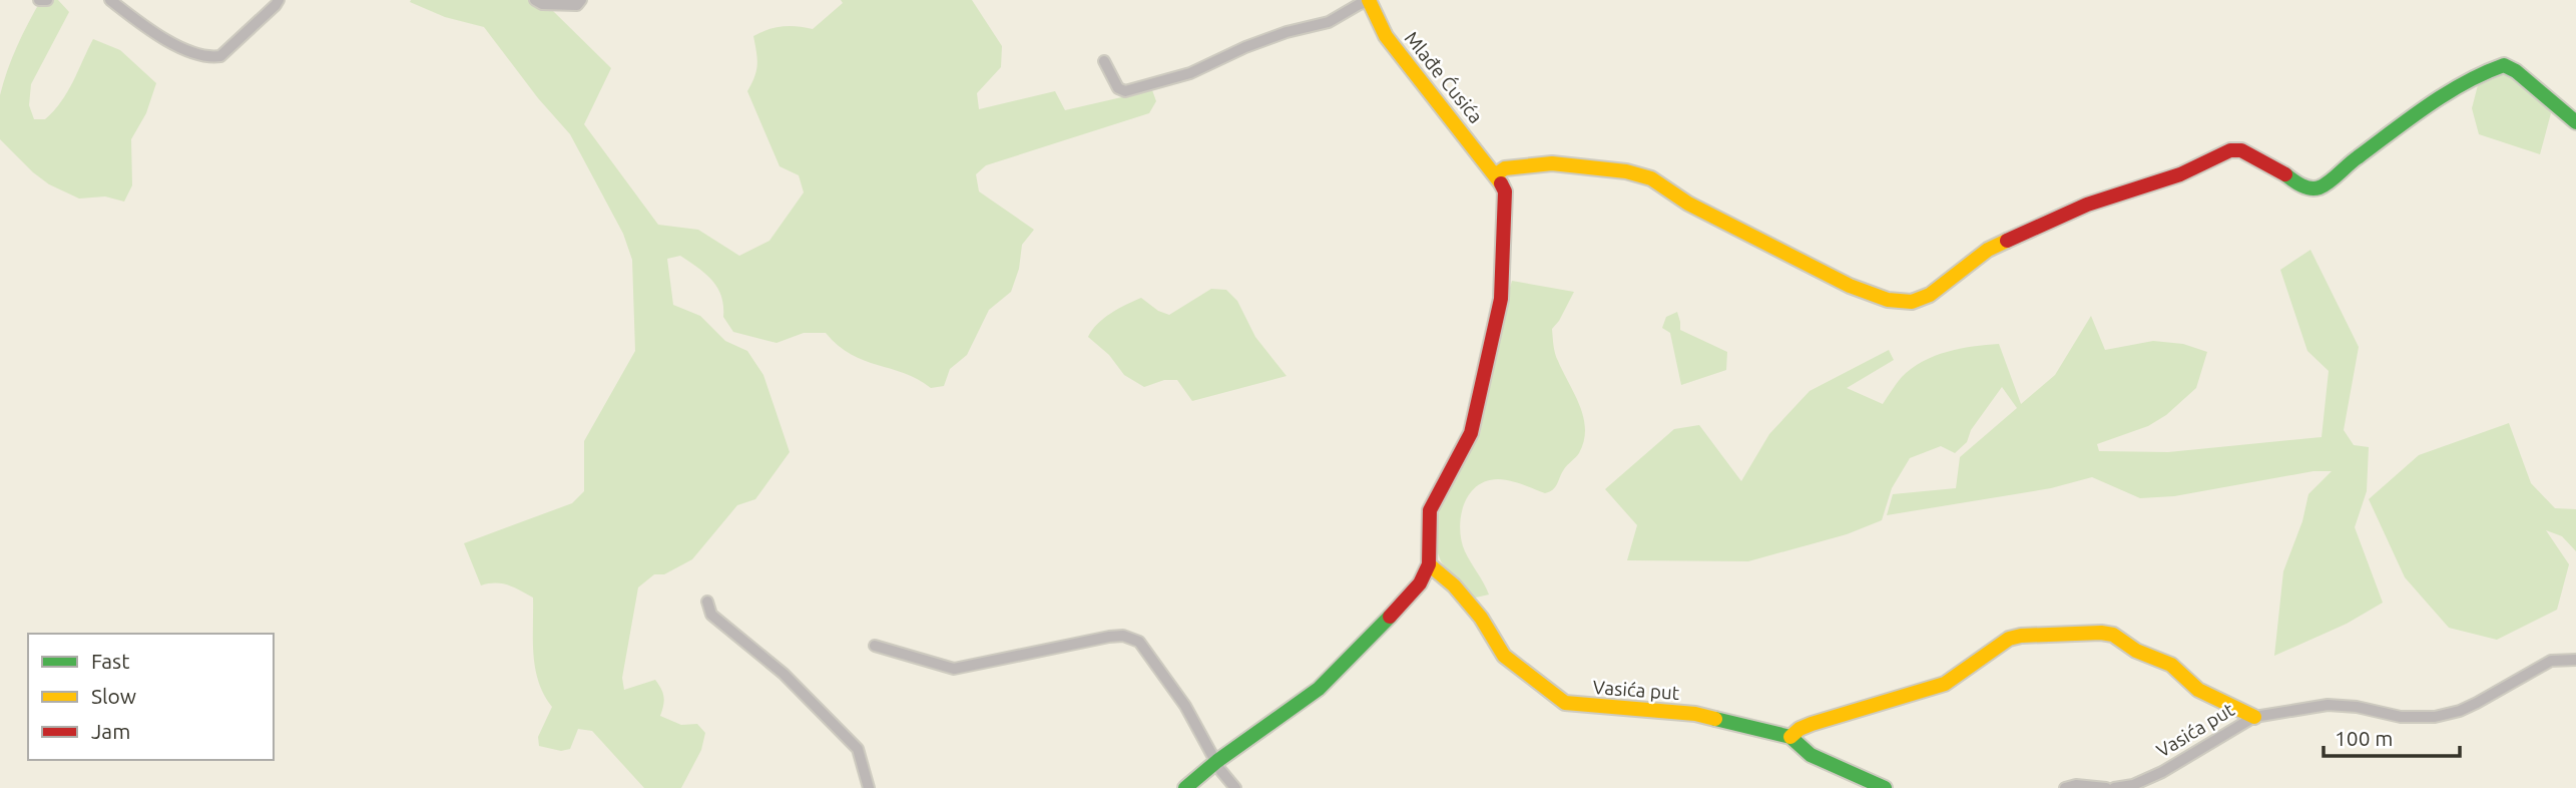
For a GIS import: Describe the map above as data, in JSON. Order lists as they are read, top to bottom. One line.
{"streets":{"street":["Mlađe Ćusića","Vasića put"]},"legend":["Fast","Slow","Jam"],"scale_bar":"100 m"}
